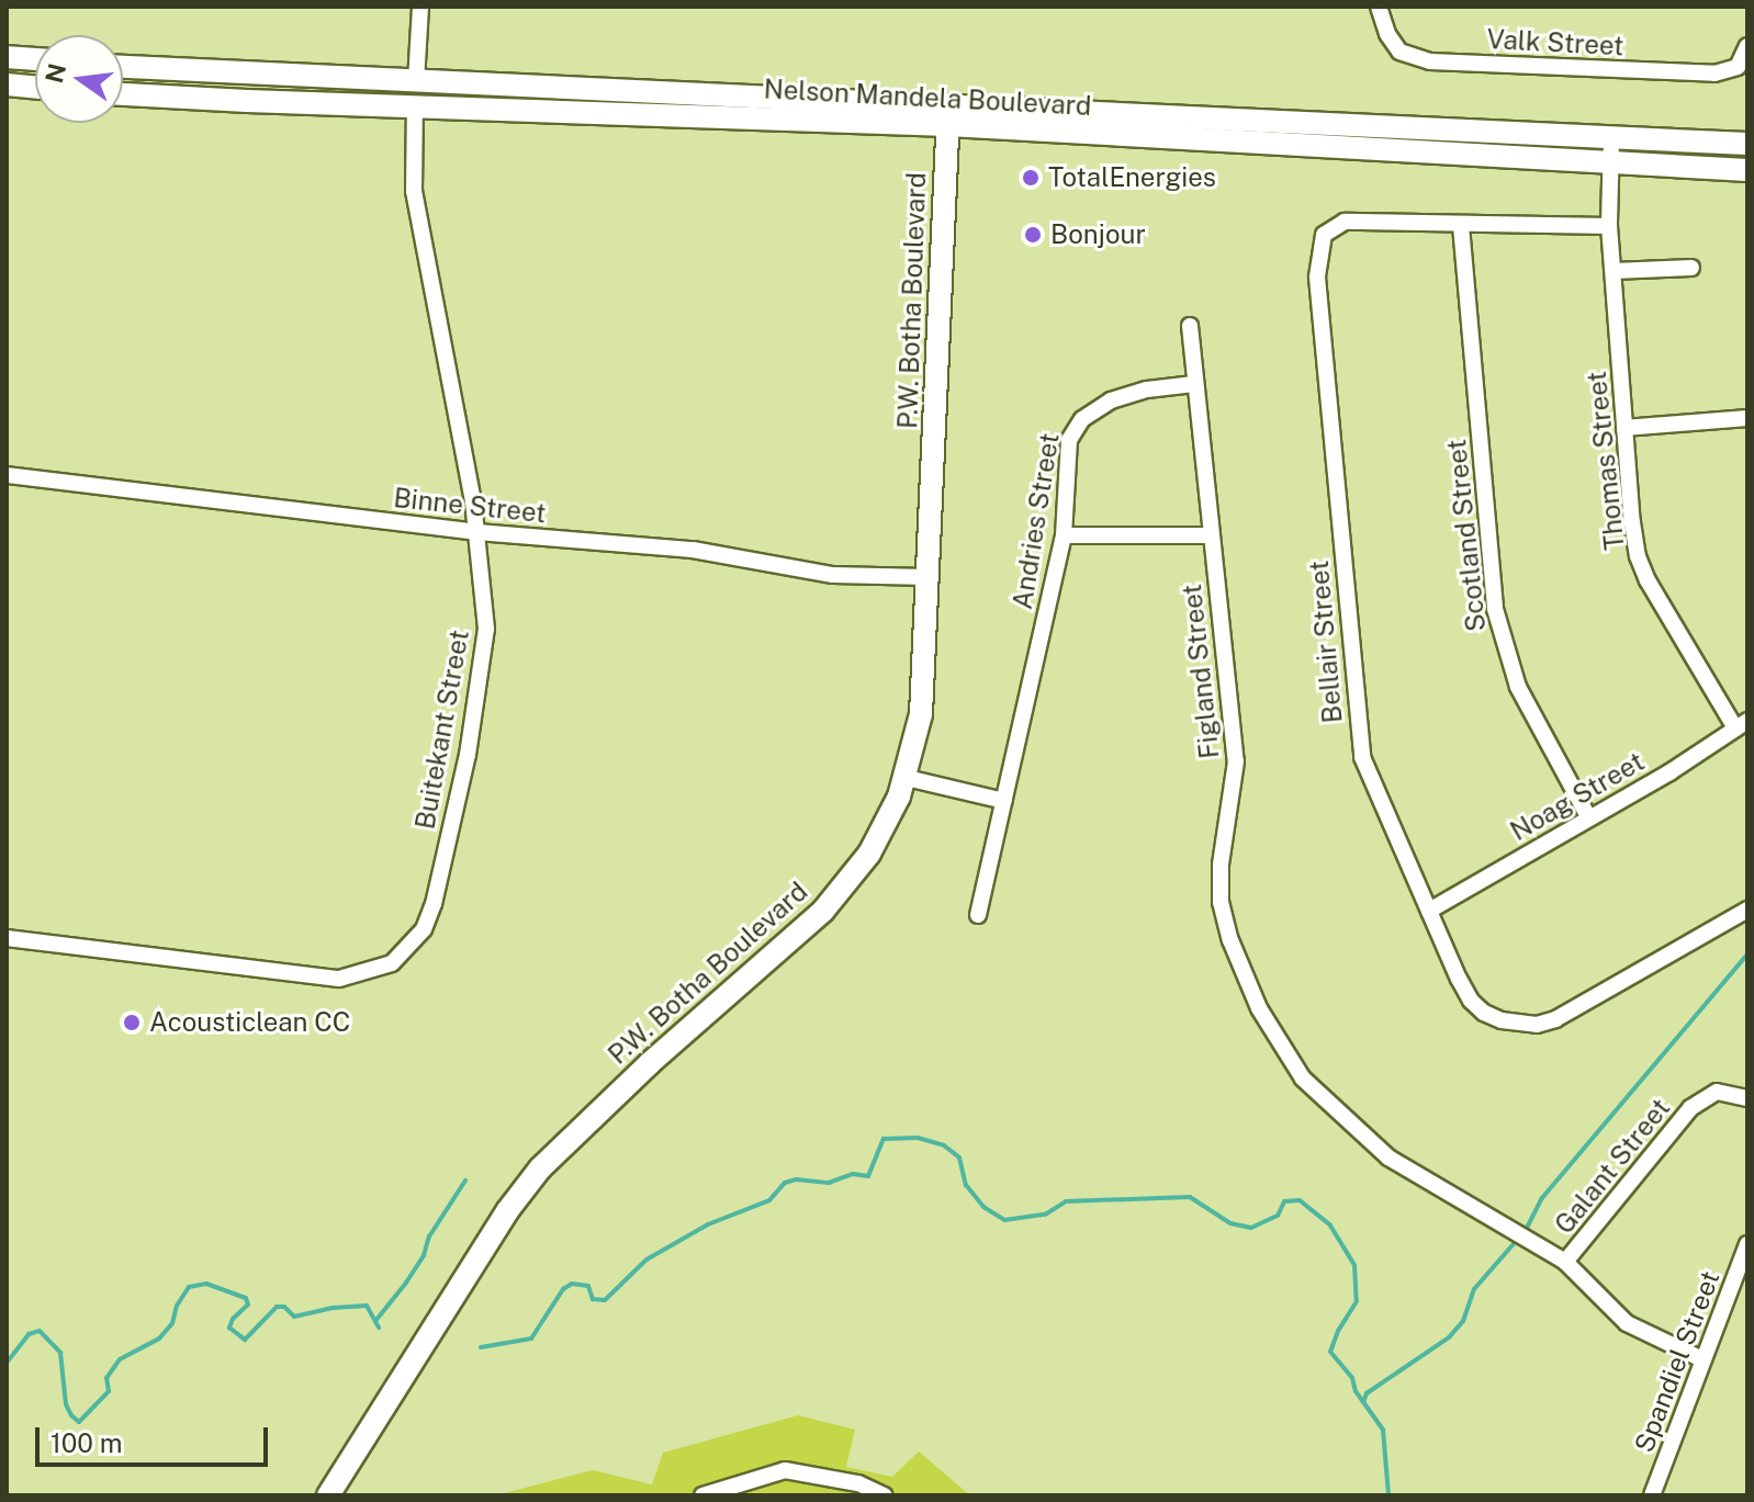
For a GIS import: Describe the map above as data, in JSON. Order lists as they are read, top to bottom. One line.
{"streets":{"street":["Valk Street","Nelson Mandela Boulevard","P.W. Botha Boulevard","Thomas Street","Binne Street","Andries Street","Scotland Street","Bellair Street","Figland Street","Buitekant Street","Noag Street","Galant Street","Spandiel Street"]},"crossings":[["Nelson Mandela Boulevard","P.W. Botha Boulevard"],["Nelson Mandela Boulevard","Thomas Street"],["Nelson Mandela Boulevard","Buitekant Street"],["P.W. Botha Boulevard","Binne Street"],["Thomas Street","Bellair Street"],["Thomas Street","Noag Street"],["Binne Street","Buitekant Street"],["Andries Street","Figland Street"],["Scotland Street","Bellair Street"],["Scotland Street","Noag Street"],["Bellair Street","Noag Street"],["Figland Street","Galant Street"],["Figland Street","Spandiel Street"]],"places":["TotalEnergies","Bonjour","Acousticlean CC"],"scale_bar":"100 m","north":"left"}
